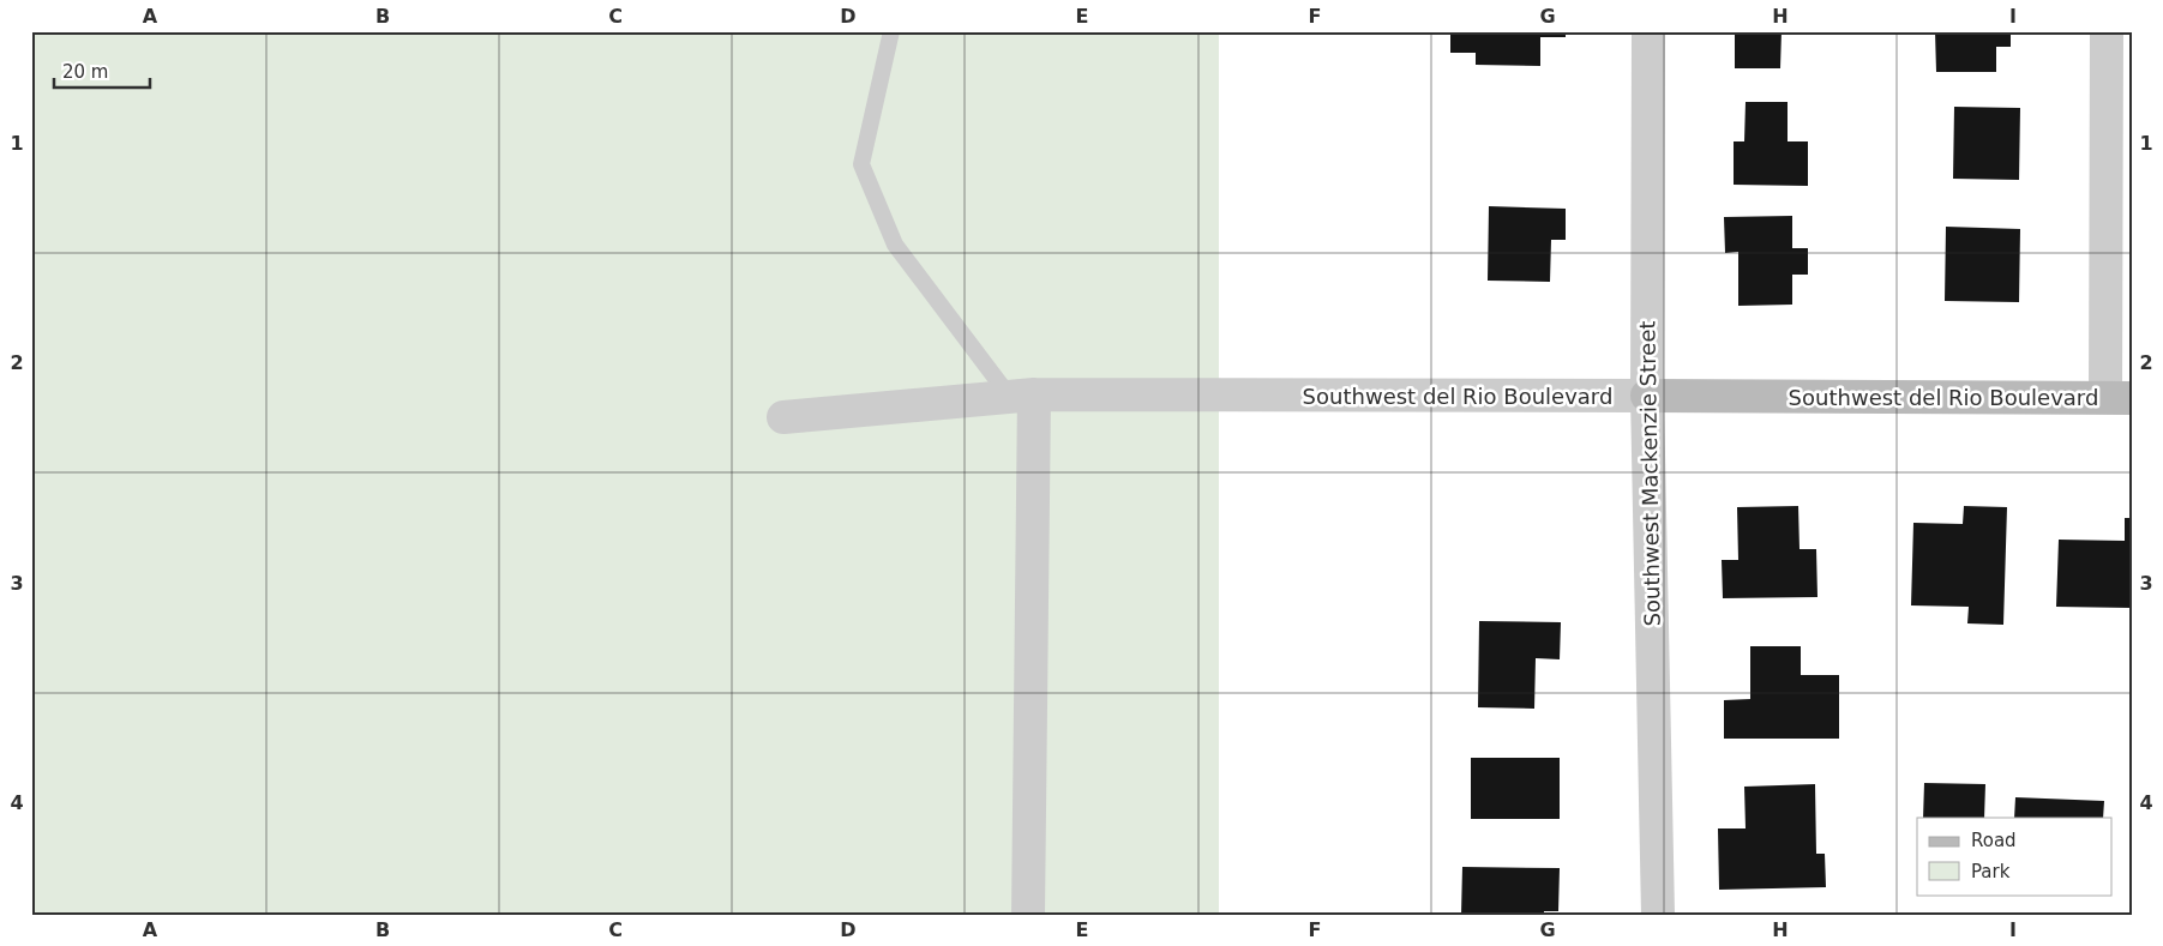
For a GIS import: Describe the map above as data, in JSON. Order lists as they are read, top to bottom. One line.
{"streets":{"street":["Southwest del Rio Boulevard","Southwest Mackenzie Street"]},"crossings":[["Southwest del Rio Boulevard","Southwest Mackenzie Street"]],"legend":["Road","Park"],"scale_bar":"20 m","grid":{"columns":["A","B","C","D","E","F","G","H","I"],"rows":["1","2","3","4"]}}
